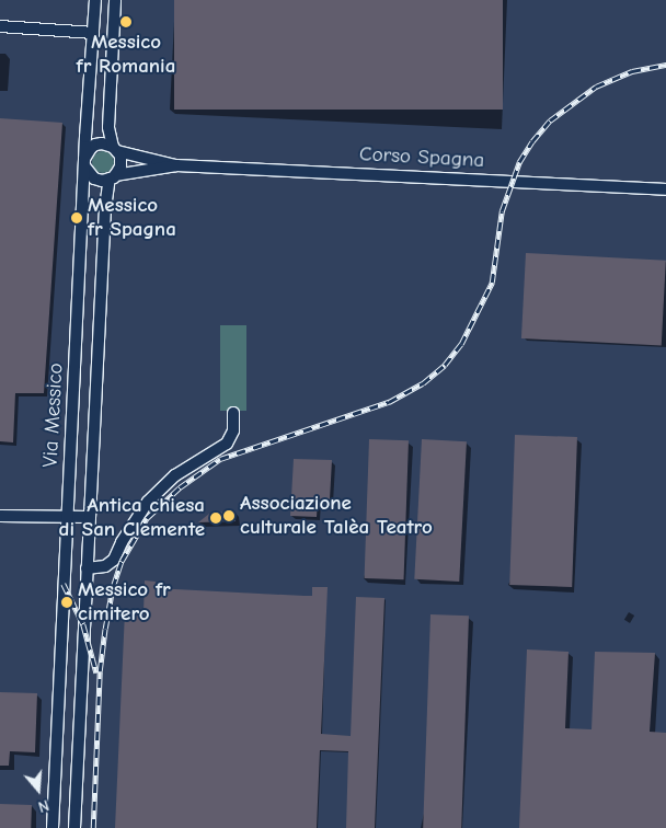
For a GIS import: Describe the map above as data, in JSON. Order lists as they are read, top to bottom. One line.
{"streets":{"street":["Corso Spagna","Via Messico"]},"crossings":[["Corso Spagna","Via Messico"]],"places":["Messico fr Romania","Messico fr Spagna","Associazione culturale Talèa Teatro","Antica chiesa di San Clemente","Messico fr cimitero"],"north":"bottom"}
